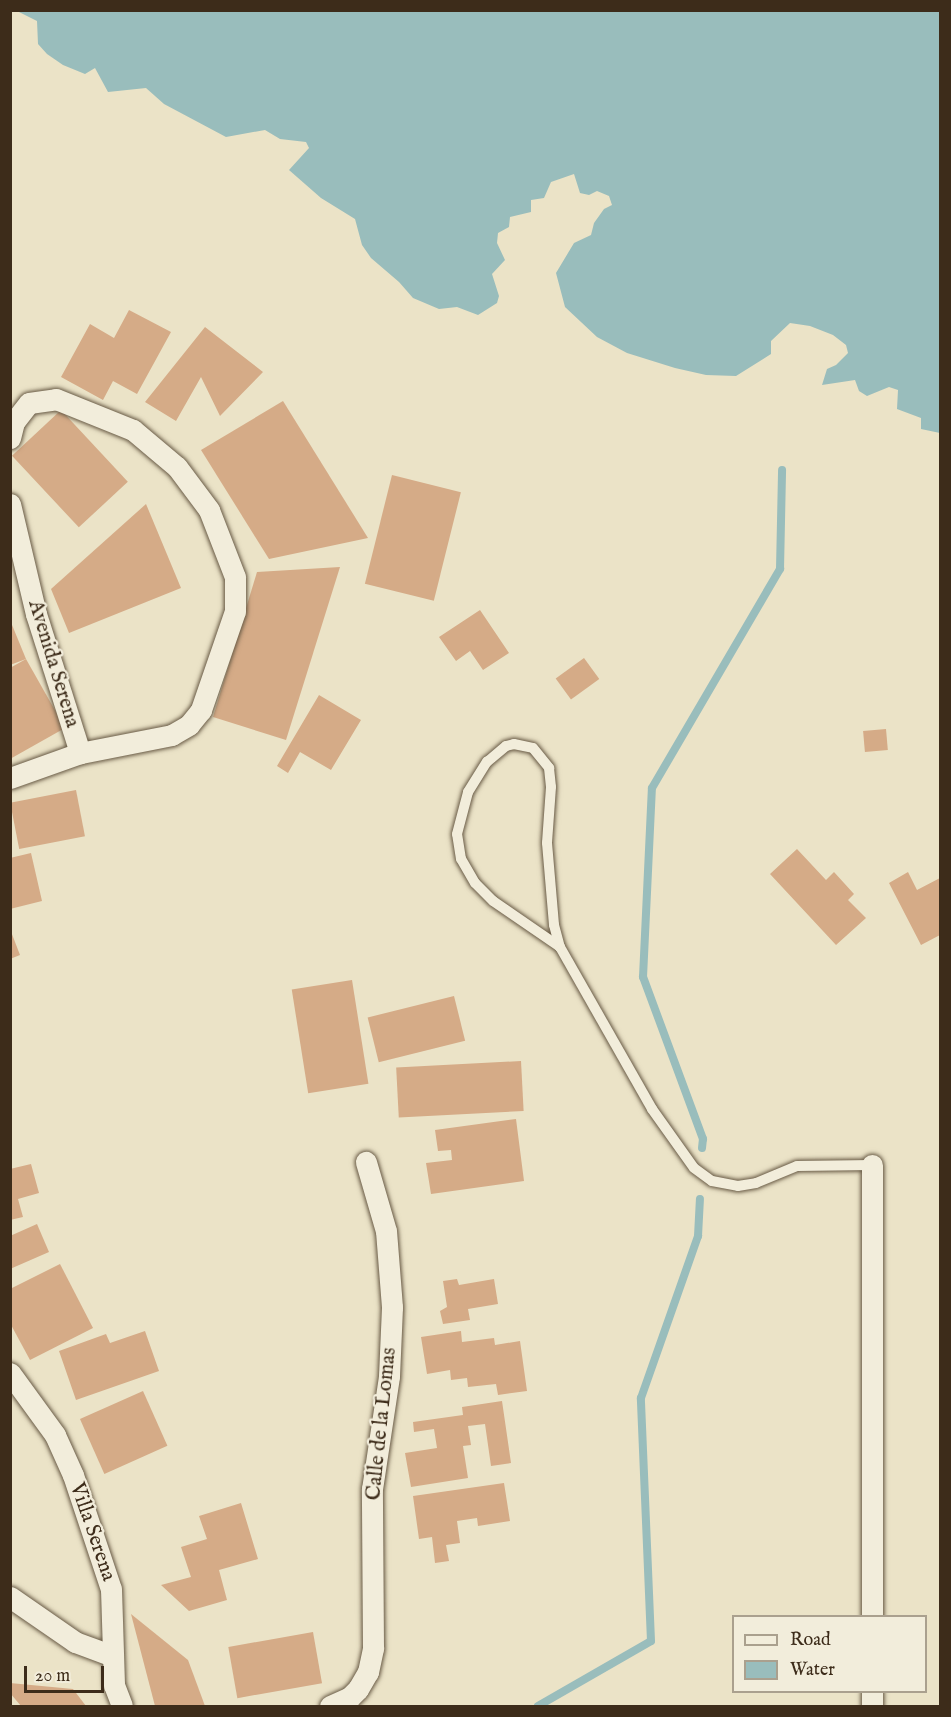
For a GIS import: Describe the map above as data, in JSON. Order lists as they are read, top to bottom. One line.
{"streets":{"street":["Avenida Serena","Calle de la Lomas","Villa Serena"]},"legend":["Road","Water"],"scale_bar":"20 m"}
